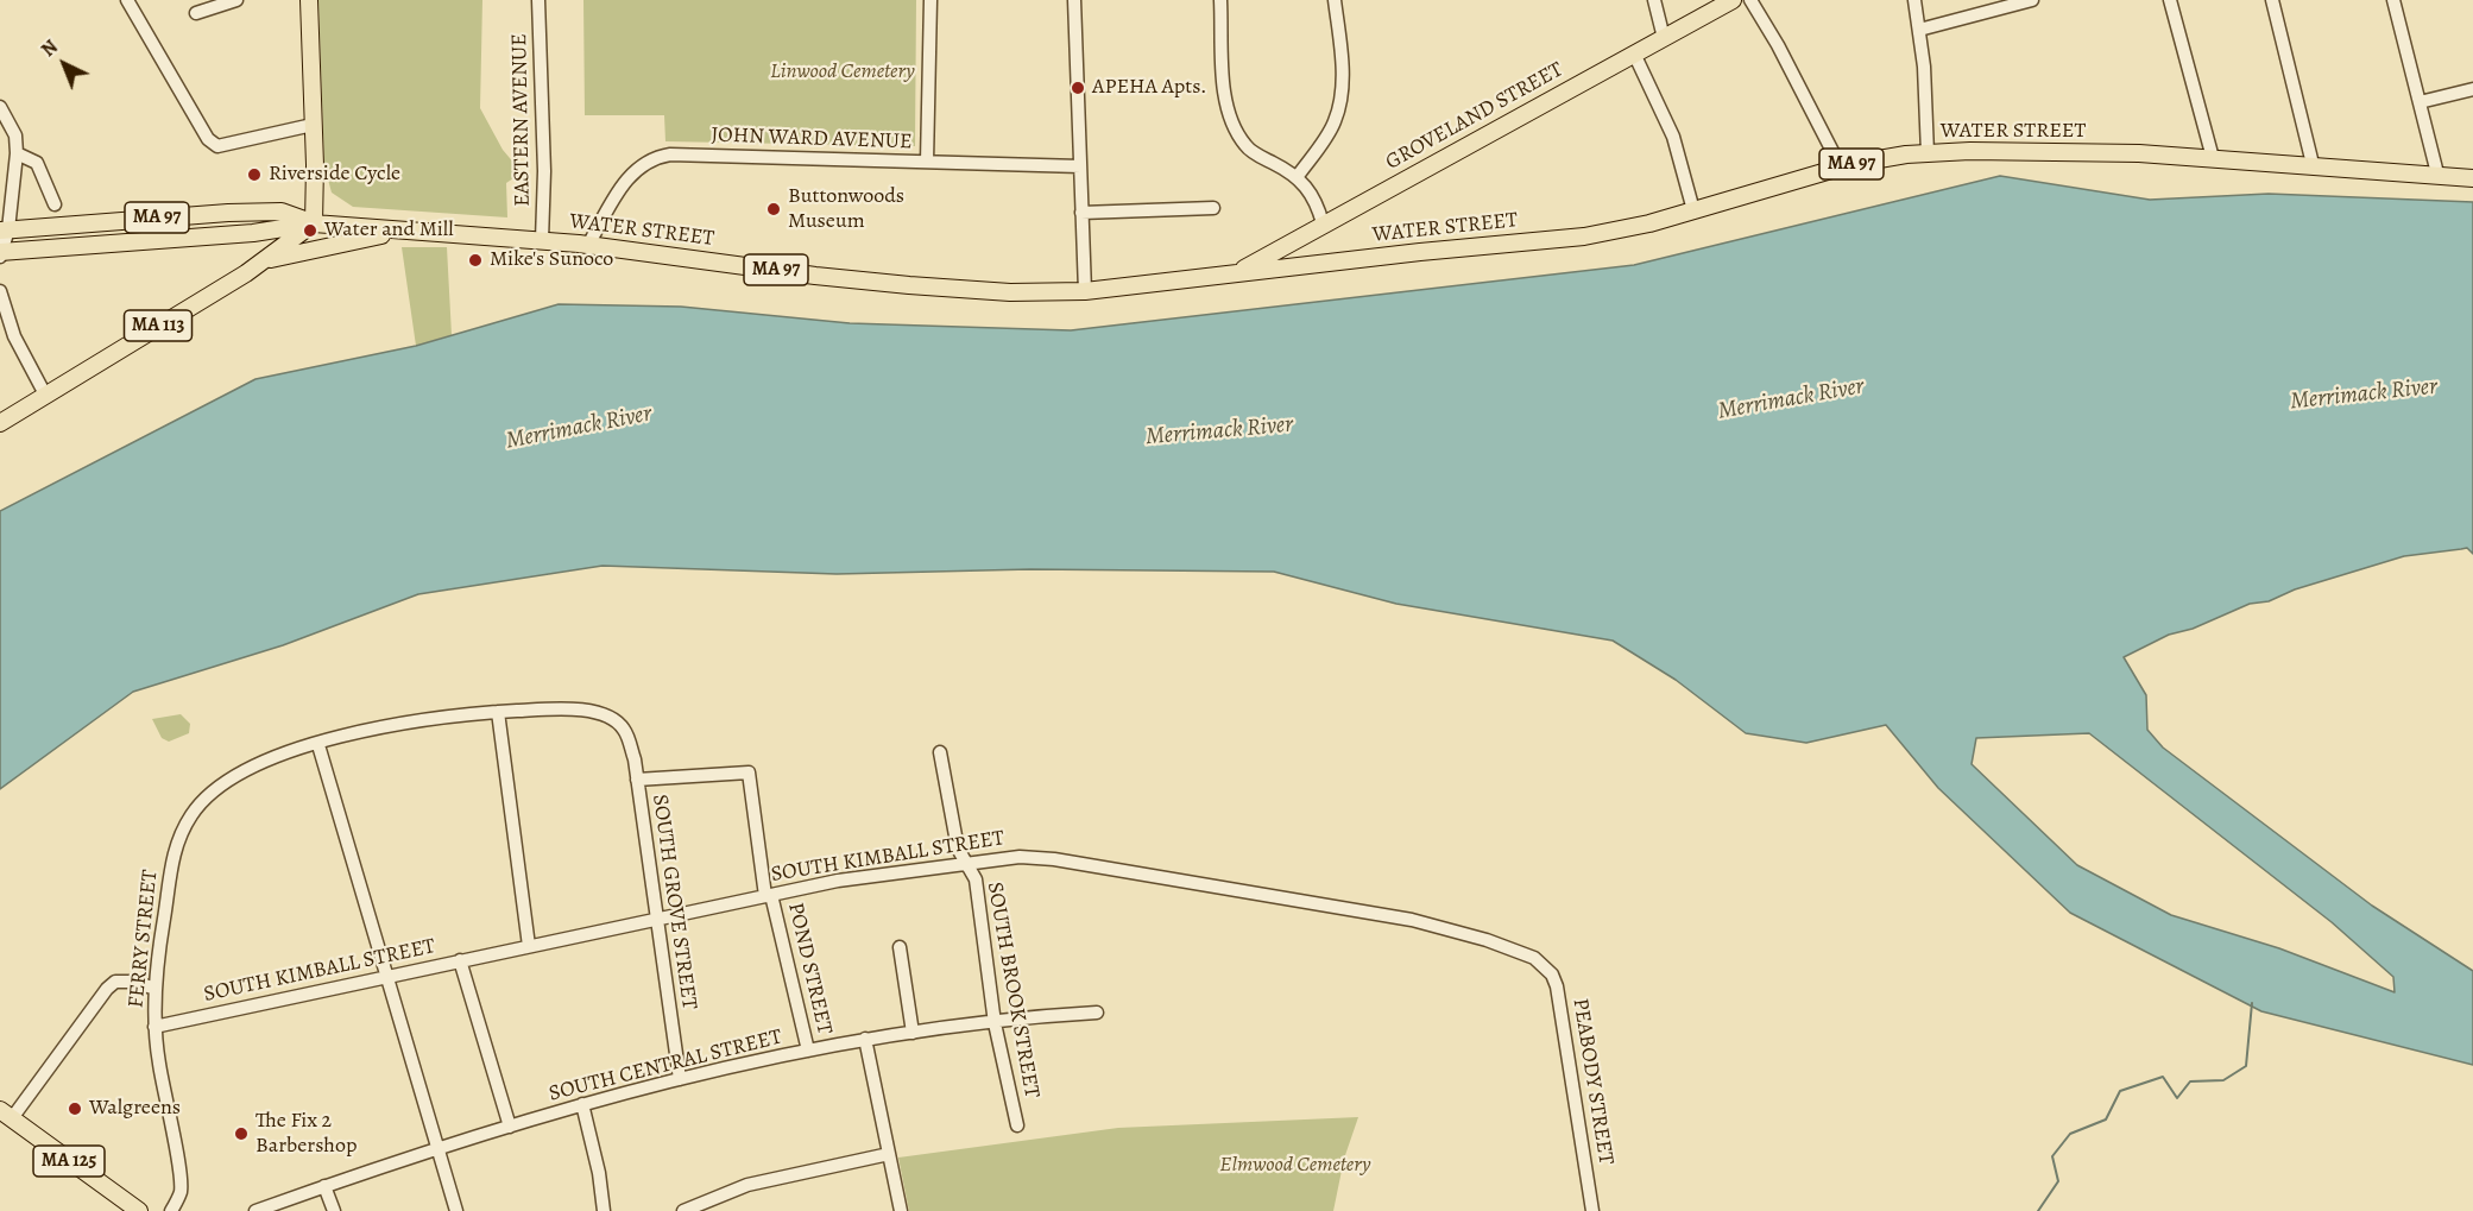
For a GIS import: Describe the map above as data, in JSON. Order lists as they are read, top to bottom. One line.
{"streets":{"main road":["GROVELAND STREET","WATER STREET","MA 97","MA 113","MA 125"],"street":["EASTERN AVENUE","JOHN WARD AVENUE","SOUTH KIMBALL STREET","SOUTH GROVE STREET","FERRY STREET","POND STREET","SOUTH BROOK STREET","SOUTH CENTRAL STREET","PEABODY STREET"]},"crossings":[["GROVELAND STREET","WATER STREET"],["EASTERN AVENUE","WATER STREET"],["WATER STREET","JOHN WARD AVENUE"],["WATER STREET","MA 97"],["SOUTH KIMBALL STREET","SOUTH GROVE STREET"],["SOUTH KIMBALL STREET","FERRY STREET"],["SOUTH KIMBALL STREET","POND STREET"],["SOUTH KIMBALL STREET","SOUTH BROOK STREET"],["SOUTH KIMBALL STREET","PEABODY STREET"],["SOUTH GROVE STREET","FERRY STREET"],["SOUTH GROVE STREET","POND STREET"],["SOUTH GROVE STREET","SOUTH CENTRAL STREET"],["POND STREET","SOUTH CENTRAL STREET"],["SOUTH BROOK STREET","SOUTH CENTRAL STREET"]],"water":["Merrimack River"],"parks":["Linwood Cemetery","Elmwood Cemetery"],"places":["APEHA Apts.","Riverside Cycle","Buttonwoods Museum","Water and Mill","Mike's Sunoco","Walgreens","The Fix 2 Barbershop"],"north":"top left"}
